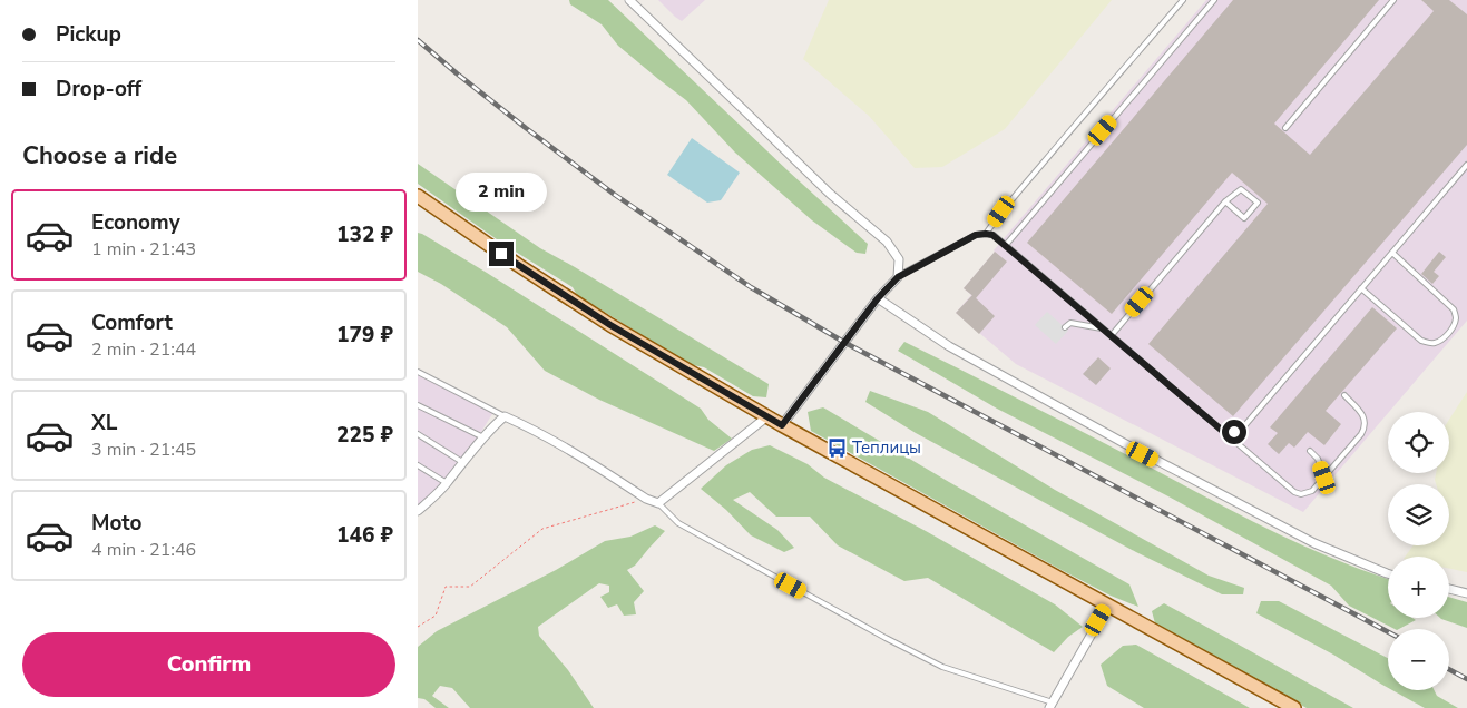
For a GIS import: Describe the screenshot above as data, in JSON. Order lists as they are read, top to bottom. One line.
{"places":{"bus stop":["Теплицы"]},"page":{"banner":["Pickup","Drop-off"],"heading":"Choose a ride","bubble":"2 min","list":[{"name":"Economy","note":"1 min · 21:43","value":"132 ₽"},{"name":"Comfort","note":"2 min · 21:44","value":"179 ₽"},{"name":"XL","note":"3 min · 21:45","value":"225 ₽"},{"name":"Moto","note":"4 min · 21:46","value":"146 ₽"}],"map_buttons":["+","−"],"buttons":"Confirm"}}
